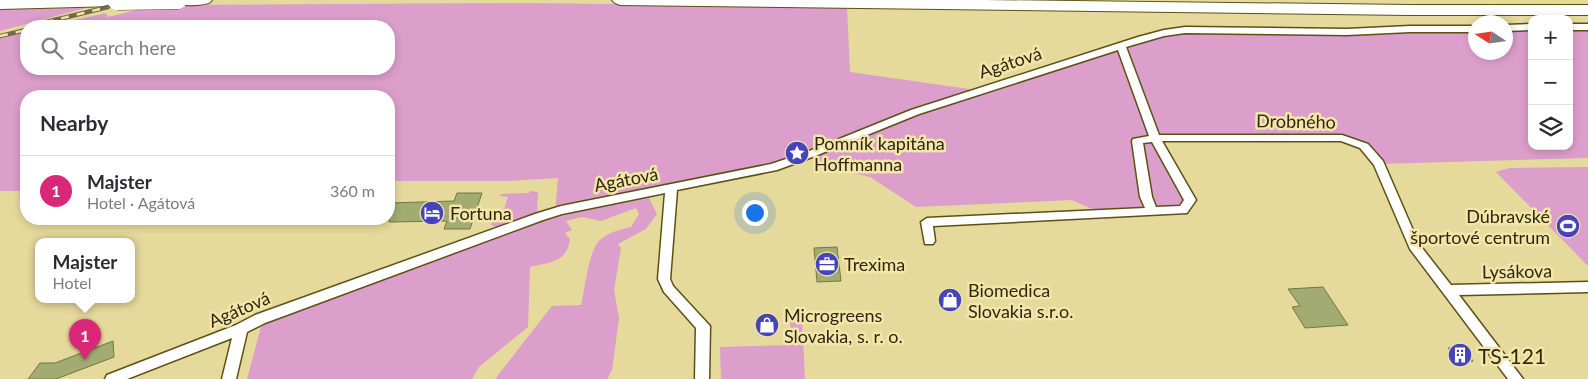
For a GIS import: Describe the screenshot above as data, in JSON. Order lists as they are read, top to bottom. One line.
{"streets":{"street":["Agátová","Drobného","Lysákova"]},"crossings":[["Drobného","Lysákova"]],"places":{"place":["Pomník kapitána Hoffmanna"],"hotel":["Fortuna"],"sports":["Dúbravské športové centrum"],"office":["Trexima"],"shop":["Biomedica Slovakia s.r.o.","Microgreens Slovakia, s. r. o."],"building":["TS-121"]},"north":"left","page":{"map_buttons":["+","−"],"search":"Search here","heading":"Nearby","list":[{"mark":"1","name":"Majster","note":"Hotel · Agátová","value":"360 m"}],"popup":["Majster","Hotel"],"pins":"1"}}
